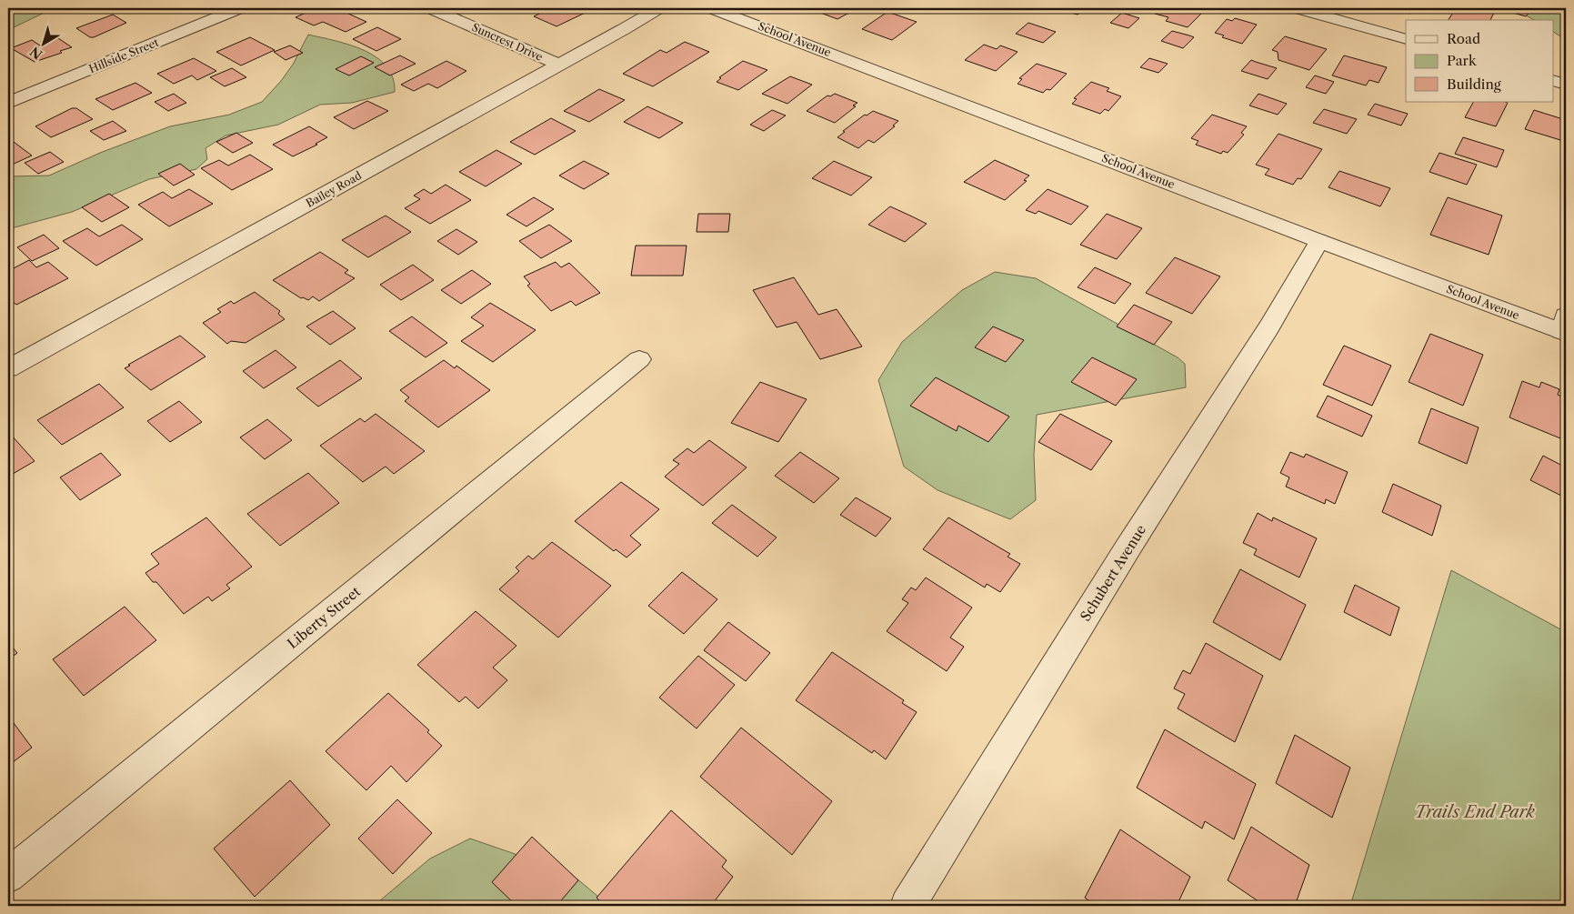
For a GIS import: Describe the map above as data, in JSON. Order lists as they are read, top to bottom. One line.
{"streets":{"street":["School Avenue","Suncrest Drive","Hillside Street","Bailey Road","Schubert Avenue","Liberty Street"]},"crossings":[["School Avenue","Schubert Avenue"],["Suncrest Drive","Bailey Road"]],"parks":["Trails End Park"],"legend":["Road","Park","Building"],"north":"bottom left"}
